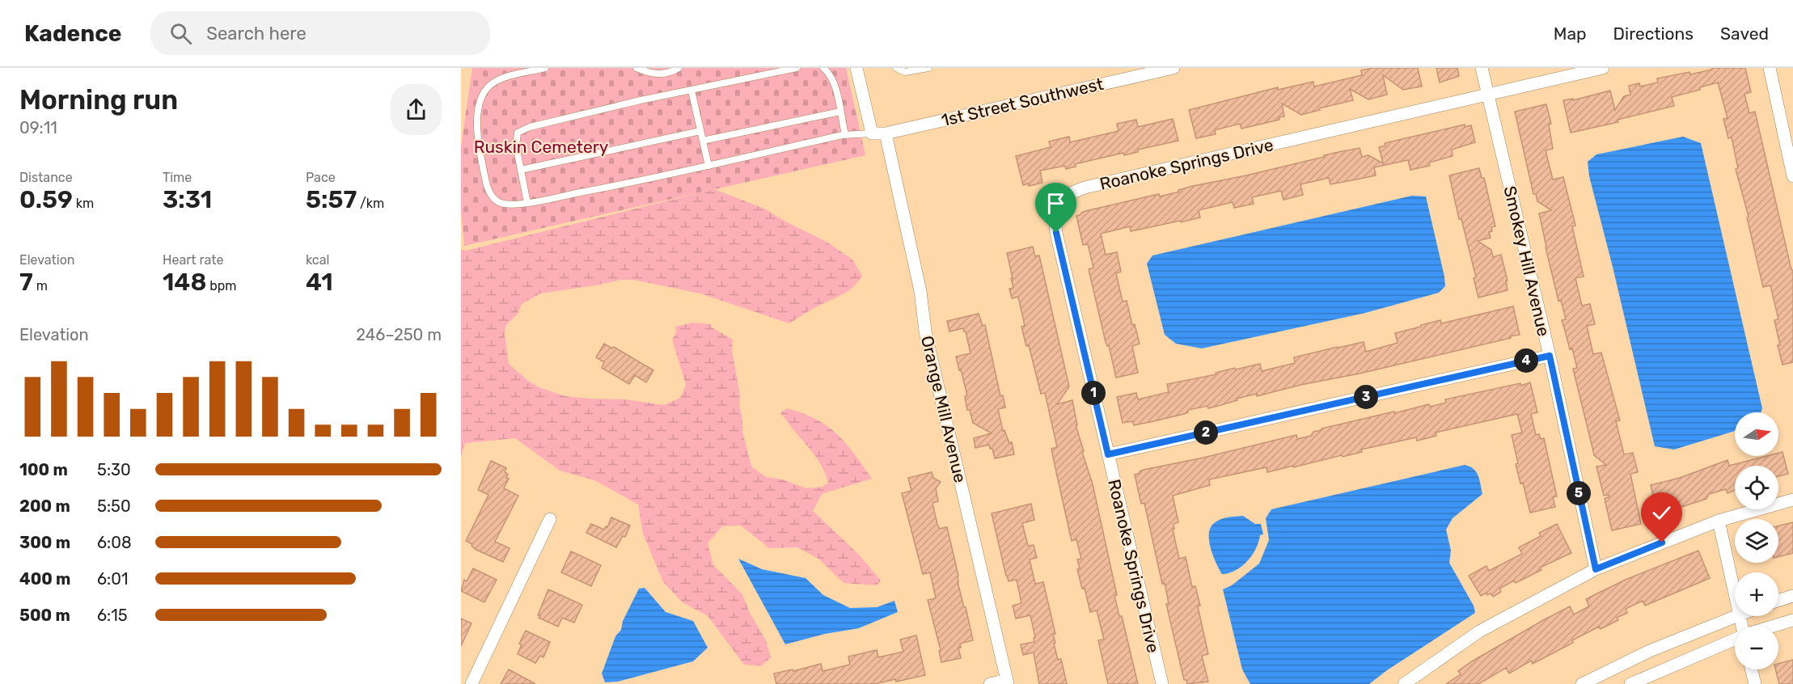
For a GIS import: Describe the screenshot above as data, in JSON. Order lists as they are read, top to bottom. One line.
{"streets":{"street":["1st Street Southwest","Roanoke Springs Drive","Smokey Hill Avenue","Orange Mill Avenue"]},"crossings":[["1st Street Southwest","Orange Mill Avenue"],["Roanoke Springs Drive","Smokey Hill Avenue"]],"parks":["Ruskin Cemetery"],"north":"right","page":{"header":"Kadence","search":"Search here","nav":["Map","Directions","Saved"],"heading":["Morning run","09:11"],"stats":[["Distance","0.59 km"],["Time","3:31"],["Pace","5:57 /km"],["Elevation","7 m"],["Heart rate","148 bpm"],["kcal","41"]],"chart":["Elevation","246–250 m"],"pins":["4","1","3","2","5"],"map_buttons":["+","−"],"list":[{"name":"100 m","note":"5:30"},{"name":"200 m","note":"5:50"},{"name":"300 m","note":"6:08"},{"name":"400 m","note":"6:01"},{"name":"500 m","note":"6:15"}]}}
